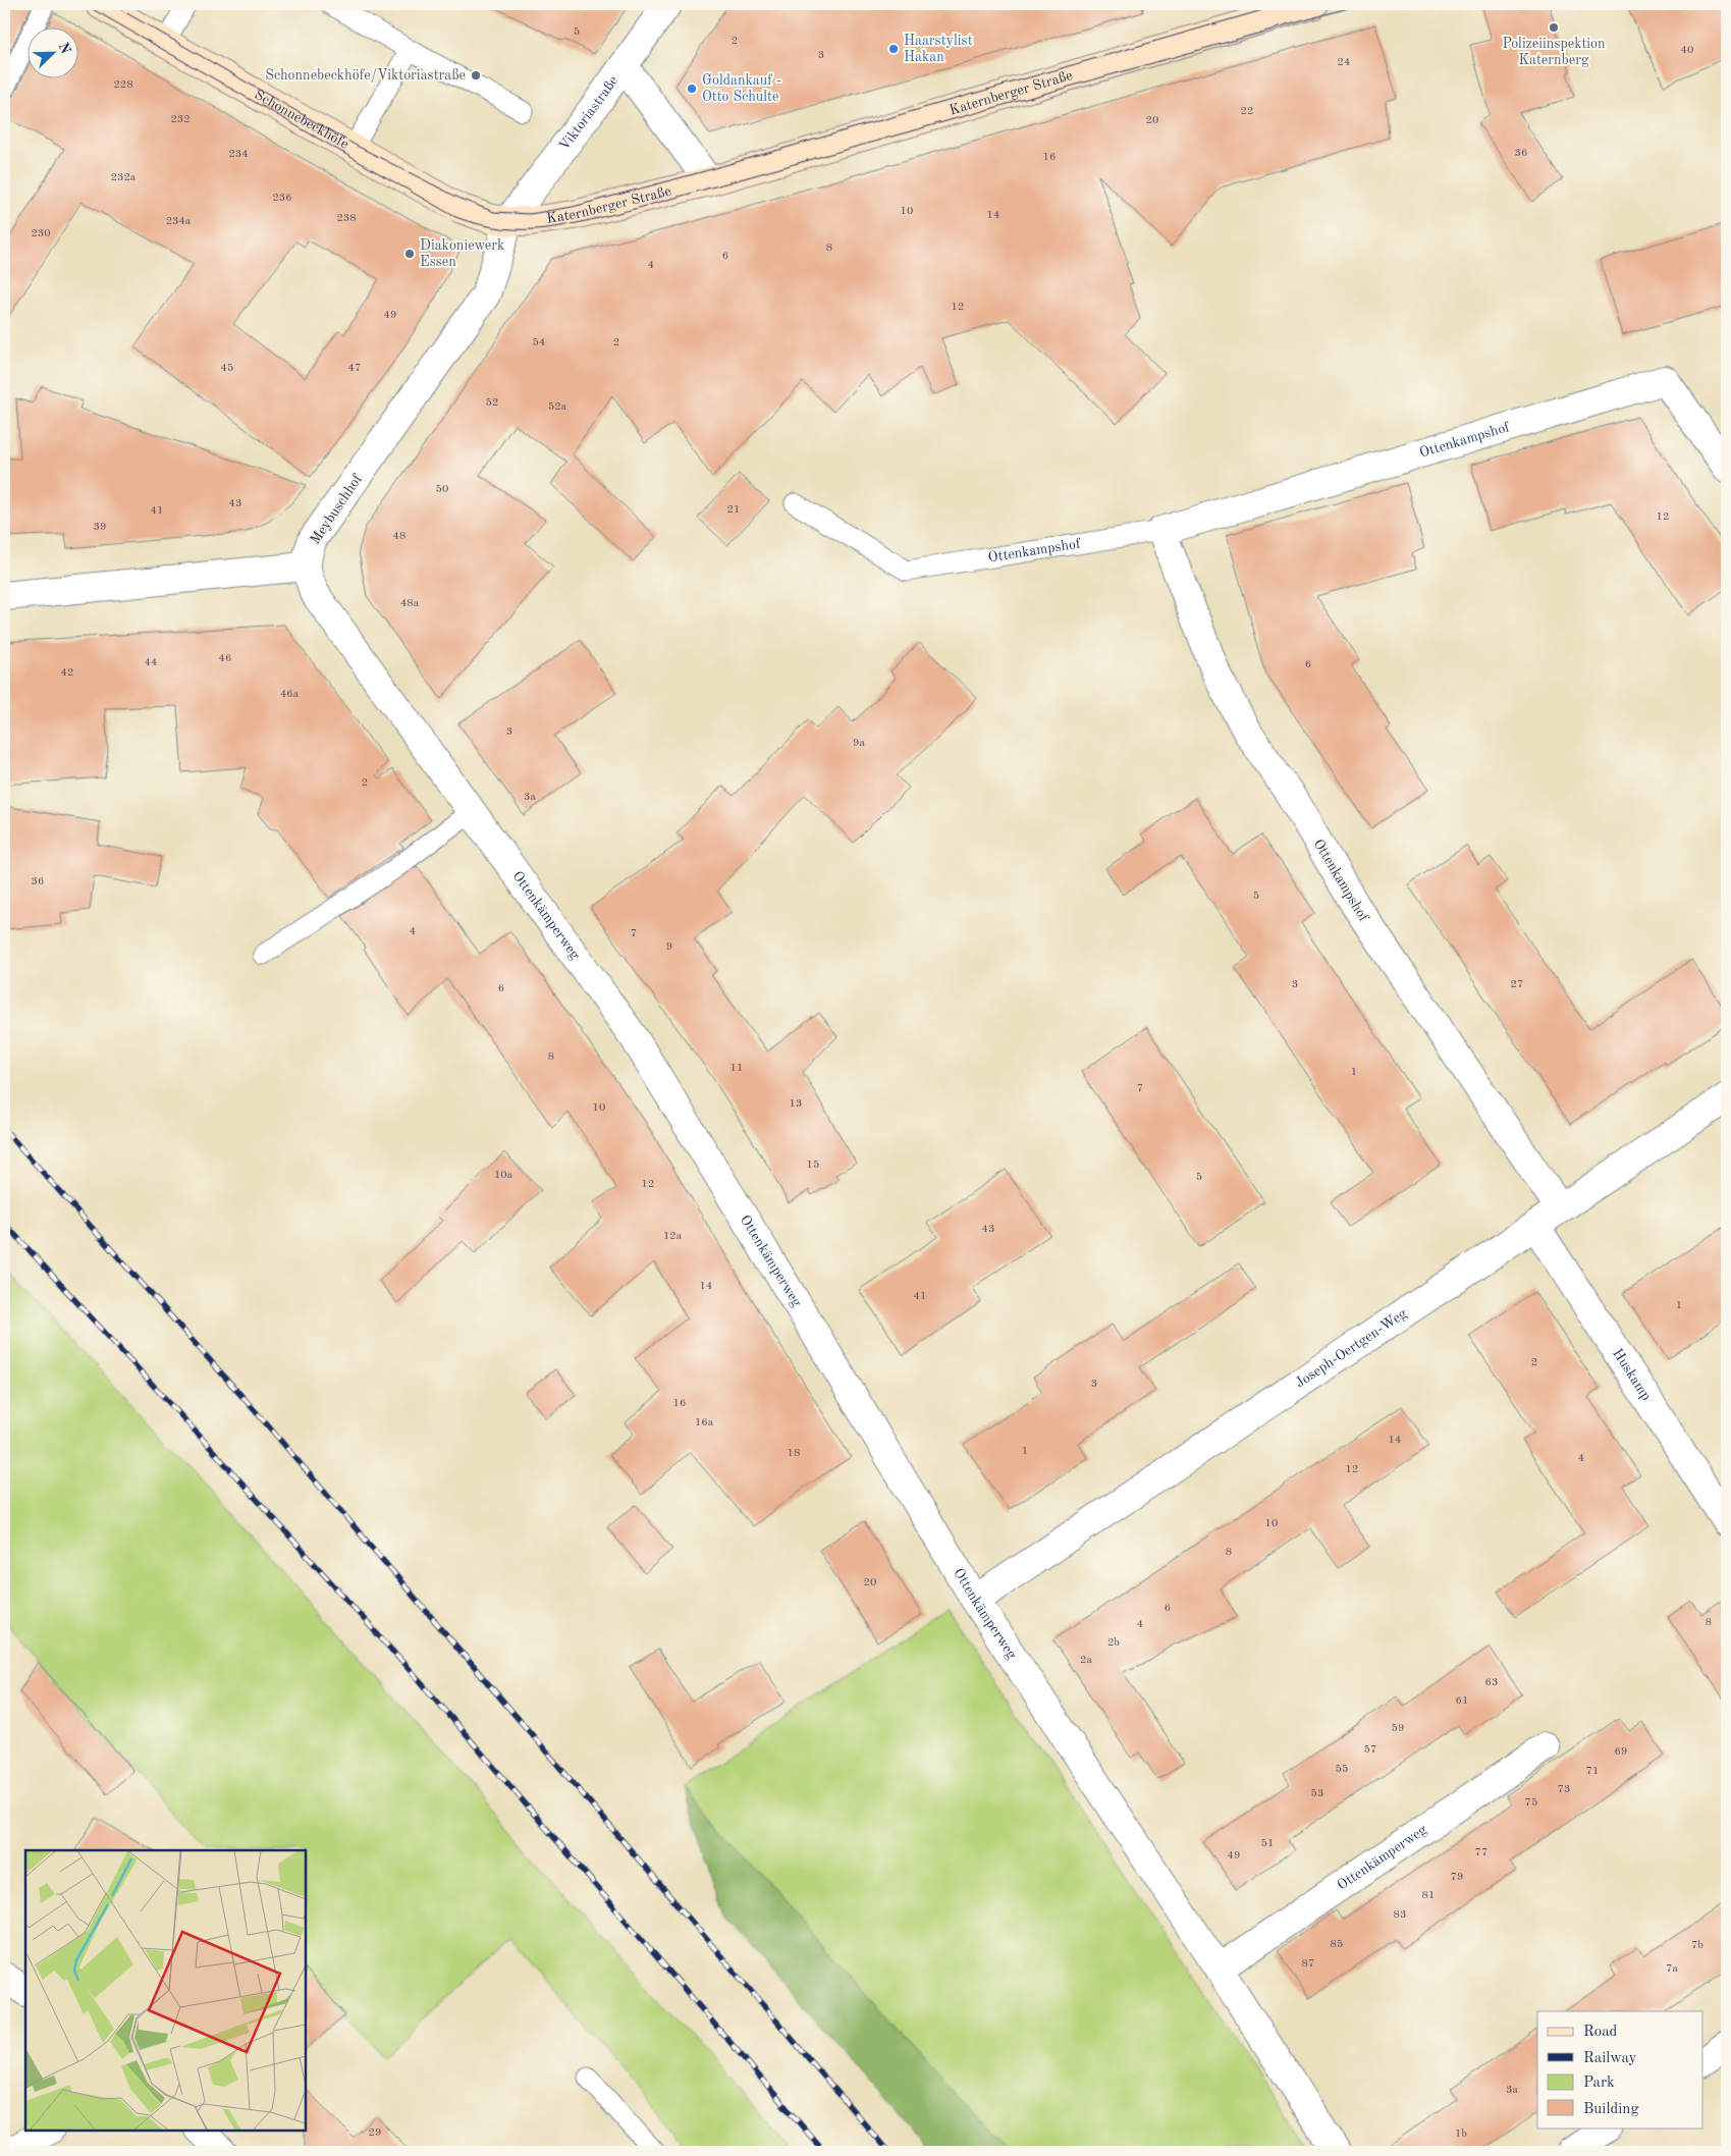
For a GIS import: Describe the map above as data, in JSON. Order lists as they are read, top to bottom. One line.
{"streets":{"main road":["Katernberger Straße","Schonnebeckhöfe"],"street":["Viktoriastraße","Ottenkampshof","Meybuschhof","Ottenkämperweg","Joseph-Oertgen-Weg","Huskamp"]},"crossings":[["Katernberger Straße","Viktoriastraße"],["Katernberger Straße","Schonnebeckhöfe"],["Katernberger Straße","Meybuschhof"],["Viktoriastraße","Schonnebeckhöfe"],["Viktoriastraße","Meybuschhof"],["Schonnebeckhöfe","Meybuschhof"],["Ottenkampshof","Joseph-Oertgen-Weg"],["Meybuschhof","Ottenkämperweg"],["Ottenkämperweg","Joseph-Oertgen-Weg"],["Joseph-Oertgen-Weg","Huskamp"]],"places":["Polizeiinspektion Katernberg","Haarstylist Hakan","Schonnebeckhöfe/Viktoriastraße","Goldankauf - Otto Schulte","Diakoniewerk Essen"],"house_numbers":["5","2","40","3","24","228","22","232","20","36","234","16","232a","236","10","14","238","234a","230","8","6","4","12","49","54","2","45","47","52","52a","50","43","21","41","12","39","48","48a","46","44","6","42","46a","3","9a","2","3a","36","5","4","7","9","3","27","6","8","11","1","7","13","10","15","10a","5","12","43","12a","14","41","1","2","3","16","16a","14","1","18","4","12","10","8","20","6","8","4","2b","2a","63","61","59","57","69","55","71","73","53","75","51","77","49","79","81","83","85","7b","87","7a","3a","29","1b"],"legend":["Road","Railway","Park","Building"],"north":"top right"}
